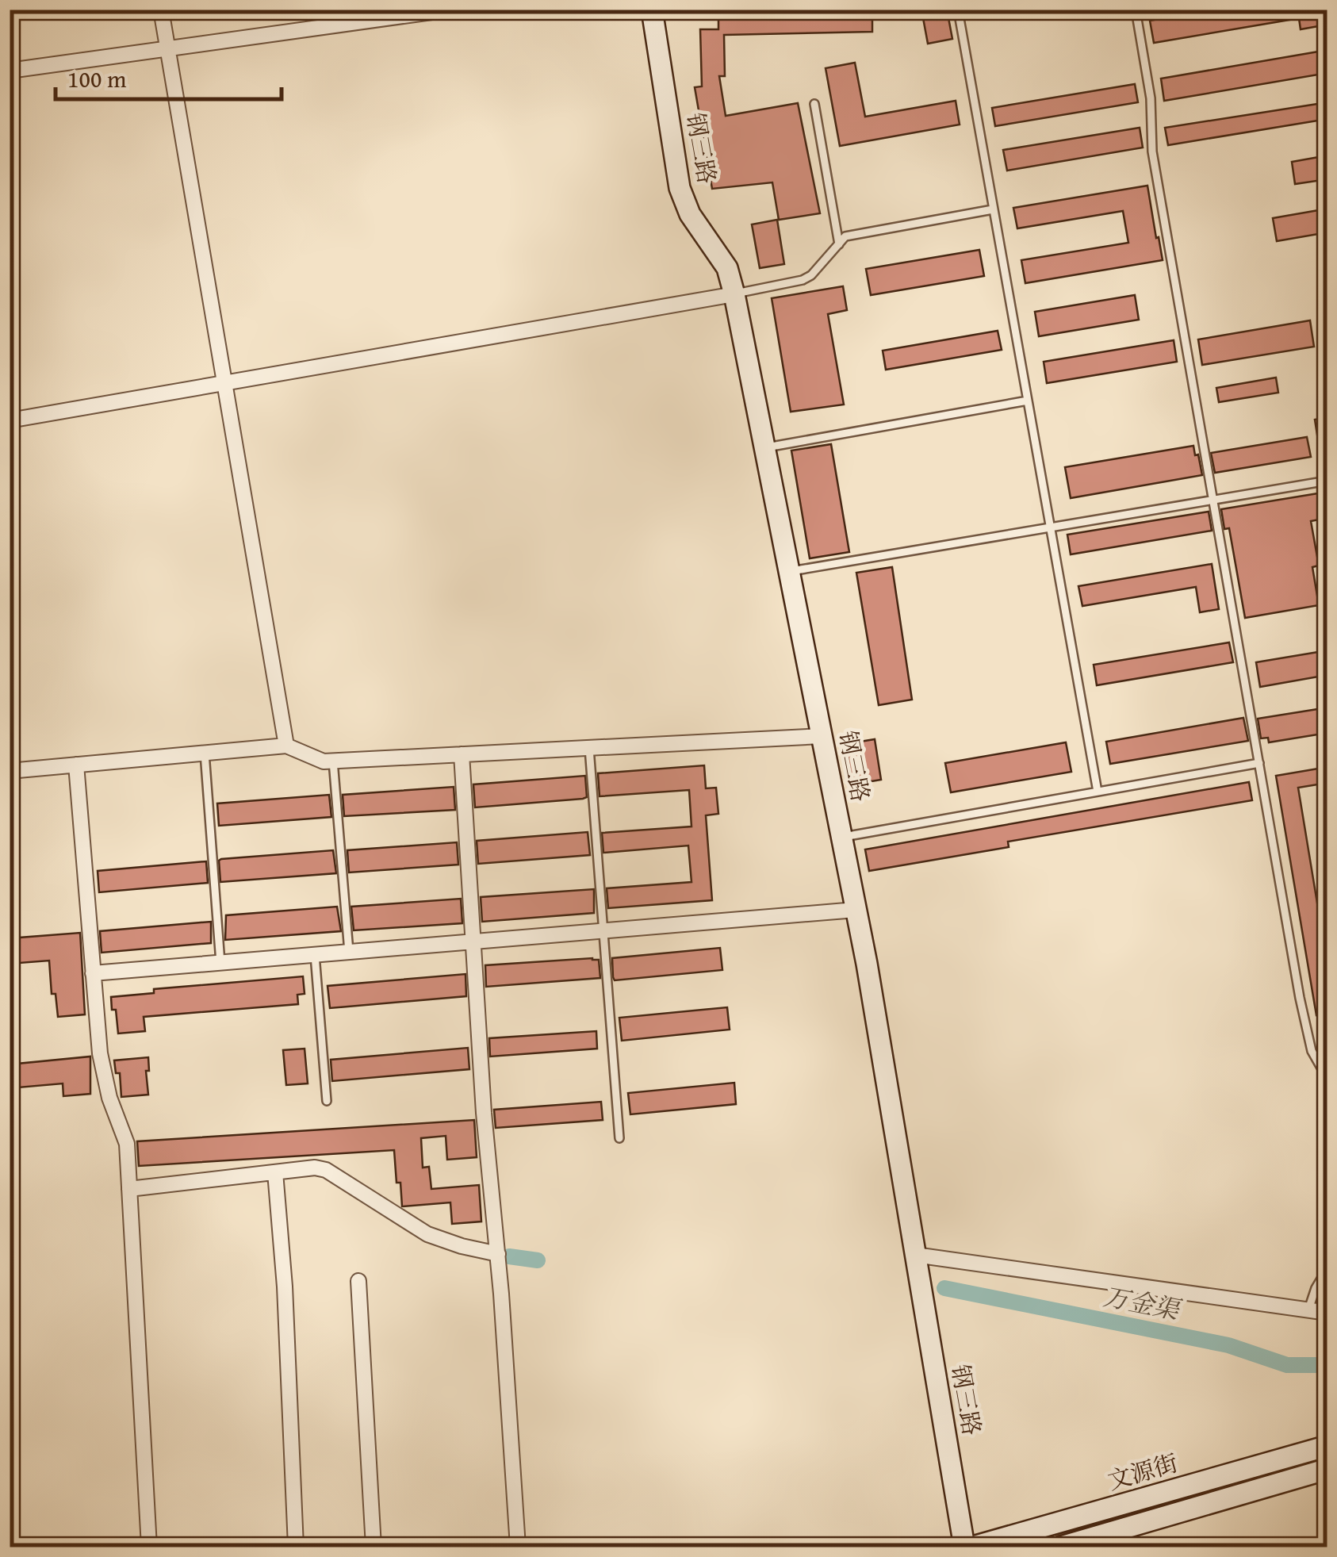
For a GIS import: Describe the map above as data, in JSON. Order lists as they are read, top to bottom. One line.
{"streets":{"street":["钢三路","文源街"]},"water":["万金渠"],"scale_bar":"100 m"}
